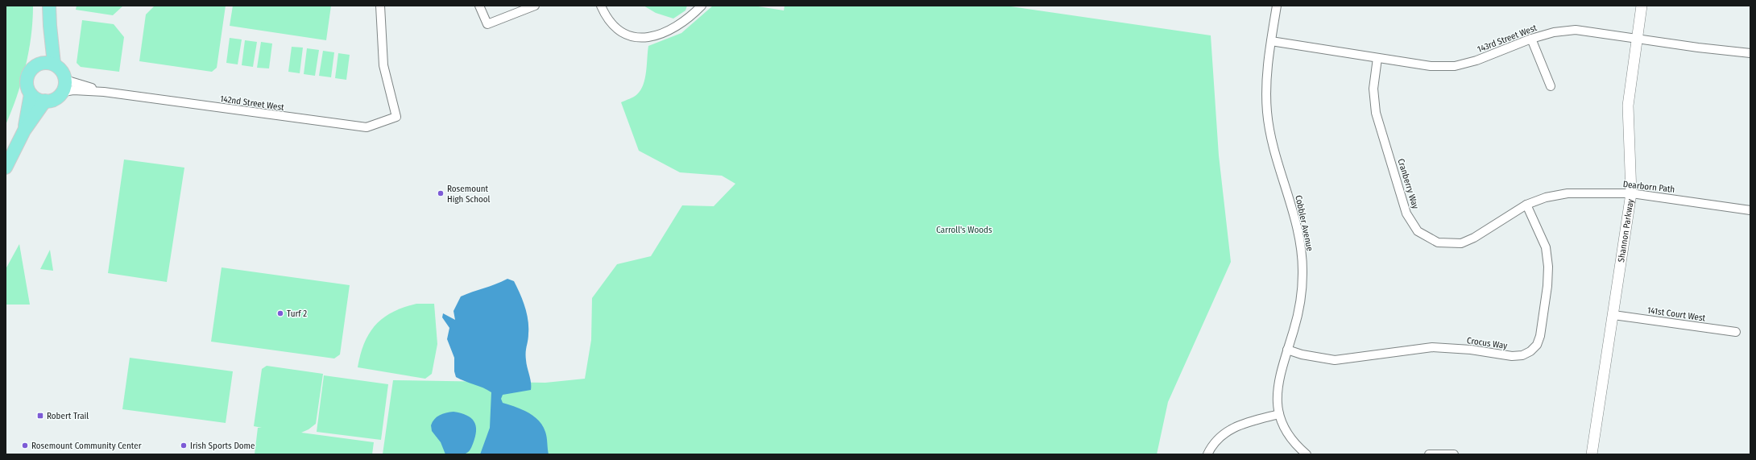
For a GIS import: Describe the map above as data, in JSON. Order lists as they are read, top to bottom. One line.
{"streets":{"street":["143rd Street West","142nd Street West","Cranberry Way","Dearborn Path","Cobbler Avenue","Shannon Parkway","141st Court West","Crocus Way"]},"crossings":[["143rd Street West","Cranberry Way"],["143rd Street West","Cobbler Avenue"],["143rd Street West","Shannon Parkway"],["Cranberry Way","Dearborn Path"],["Cranberry Way","Crocus Way"],["Dearborn Path","Shannon Parkway"],["Dearborn Path","Crocus Way"],["Cobbler Avenue","Crocus Way"],["Shannon Parkway","141st Court West"]],"parks":["Carroll's Woods"],"places":{"other":["Rosemount High School","Turf 2","Rosemount Community Center","Irish Sports Dome"],"transit":["Robert Trail"]}}
